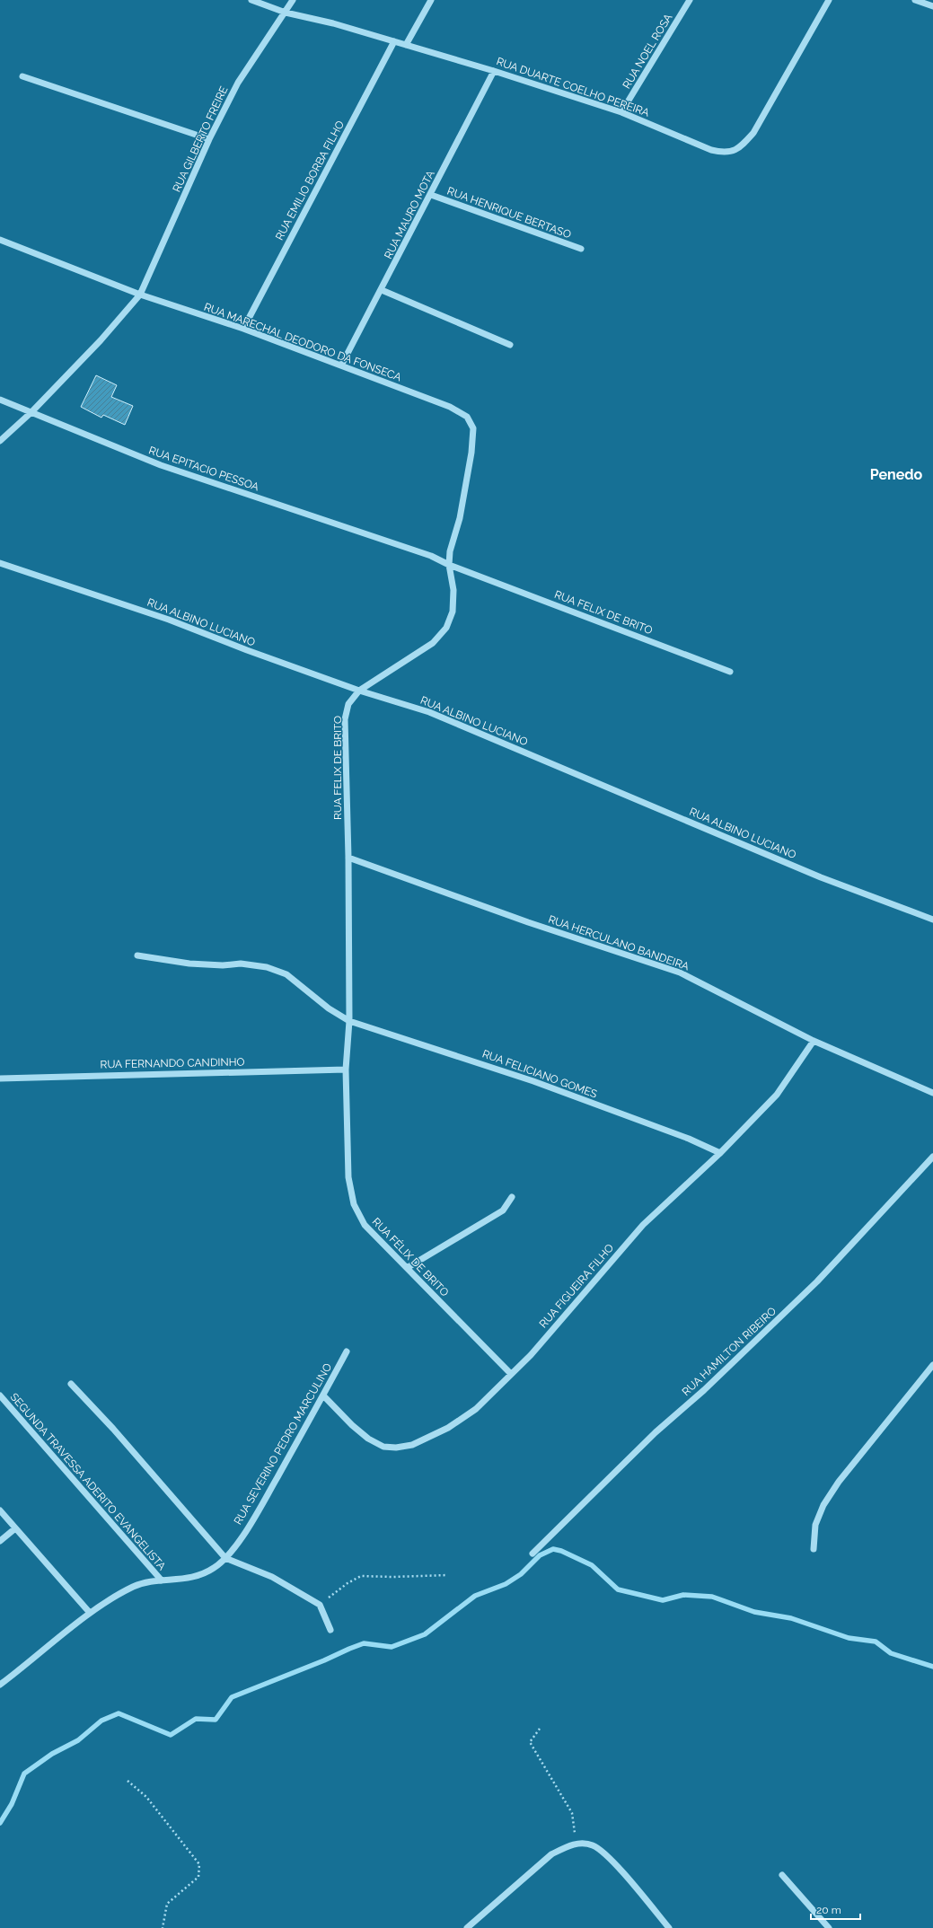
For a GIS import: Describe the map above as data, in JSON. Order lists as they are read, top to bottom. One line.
{"streets":{"street":["RUA NOEL ROSA","RUA DUARTE COELHO PEREIRA","RUA GILBERTO FREIRE","RUA EMILIO BORBA FILHO","RUA HENRIQUE BERTASO","RUA MAURO MOTA","RUA MARECHAL DEODORO DA FONSECA","RUA EPITACIO PESSOA","RUA FELIX DE BRITO","RUA ALBINO LUCIANO","RUA HERCULANO BANDEIRA","RUA FERNANDO CANDINHO","RUA FELICIANO GOMES","RUA FÉLIX DE BRITO","RUA FIGUEIRA FILHO","RUA HAMILTON RIBEIRO","RUA SEVERINO PEDRO MARCULINO","SEGUNDA TRAVESSA ADERITO EVANGELISTA"]},"crossings":[["RUA NOEL ROSA","RUA DUARTE COELHO PEREIRA"],["RUA DUARTE COELHO PEREIRA","RUA GILBERTO FREIRE"],["RUA DUARTE COELHO PEREIRA","RUA EMILIO BORBA FILHO"],["RUA DUARTE COELHO PEREIRA","RUA MAURO MOTA"],["RUA GILBERTO FREIRE","RUA MARECHAL DEODORO DA FONSECA"],["RUA GILBERTO FREIRE","RUA EPITACIO PESSOA"],["RUA EMILIO BORBA FILHO","RUA MARECHAL DEODORO DA FONSECA"],["RUA HENRIQUE BERTASO","RUA MAURO MOTA"],["RUA MAURO MOTA","RUA MARECHAL DEODORO DA FONSECA"],["RUA MARECHAL DEODORO DA FONSECA","RUA FELIX DE BRITO"],["RUA EPITACIO PESSOA","RUA FELIX DE BRITO"],["RUA FELIX DE BRITO","RUA ALBINO LUCIANO"],["RUA FELIX DE BRITO","RUA HERCULANO BANDEIRA"],["RUA FELIX DE BRITO","RUA FELICIANO GOMES"],["RUA FELIX DE BRITO","RUA FÉLIX DE BRITO"],["RUA HERCULANO BANDEIRA","RUA FIGUEIRA FILHO"],["RUA FERNANDO CANDINHO","RUA FÉLIX DE BRITO"],["RUA FELICIANO GOMES","RUA FÉLIX DE BRITO"],["RUA FELICIANO GOMES","RUA FIGUEIRA FILHO"],["RUA FÉLIX DE BRITO","RUA FIGUEIRA FILHO"],["RUA FIGUEIRA FILHO","RUA SEVERINO PEDRO MARCULINO"],["RUA SEVERINO PEDRO MARCULINO","SEGUNDA TRAVESSA ADERITO EVANGELISTA"]],"districts":["Penedo"],"scale_bar":"20 m"}
